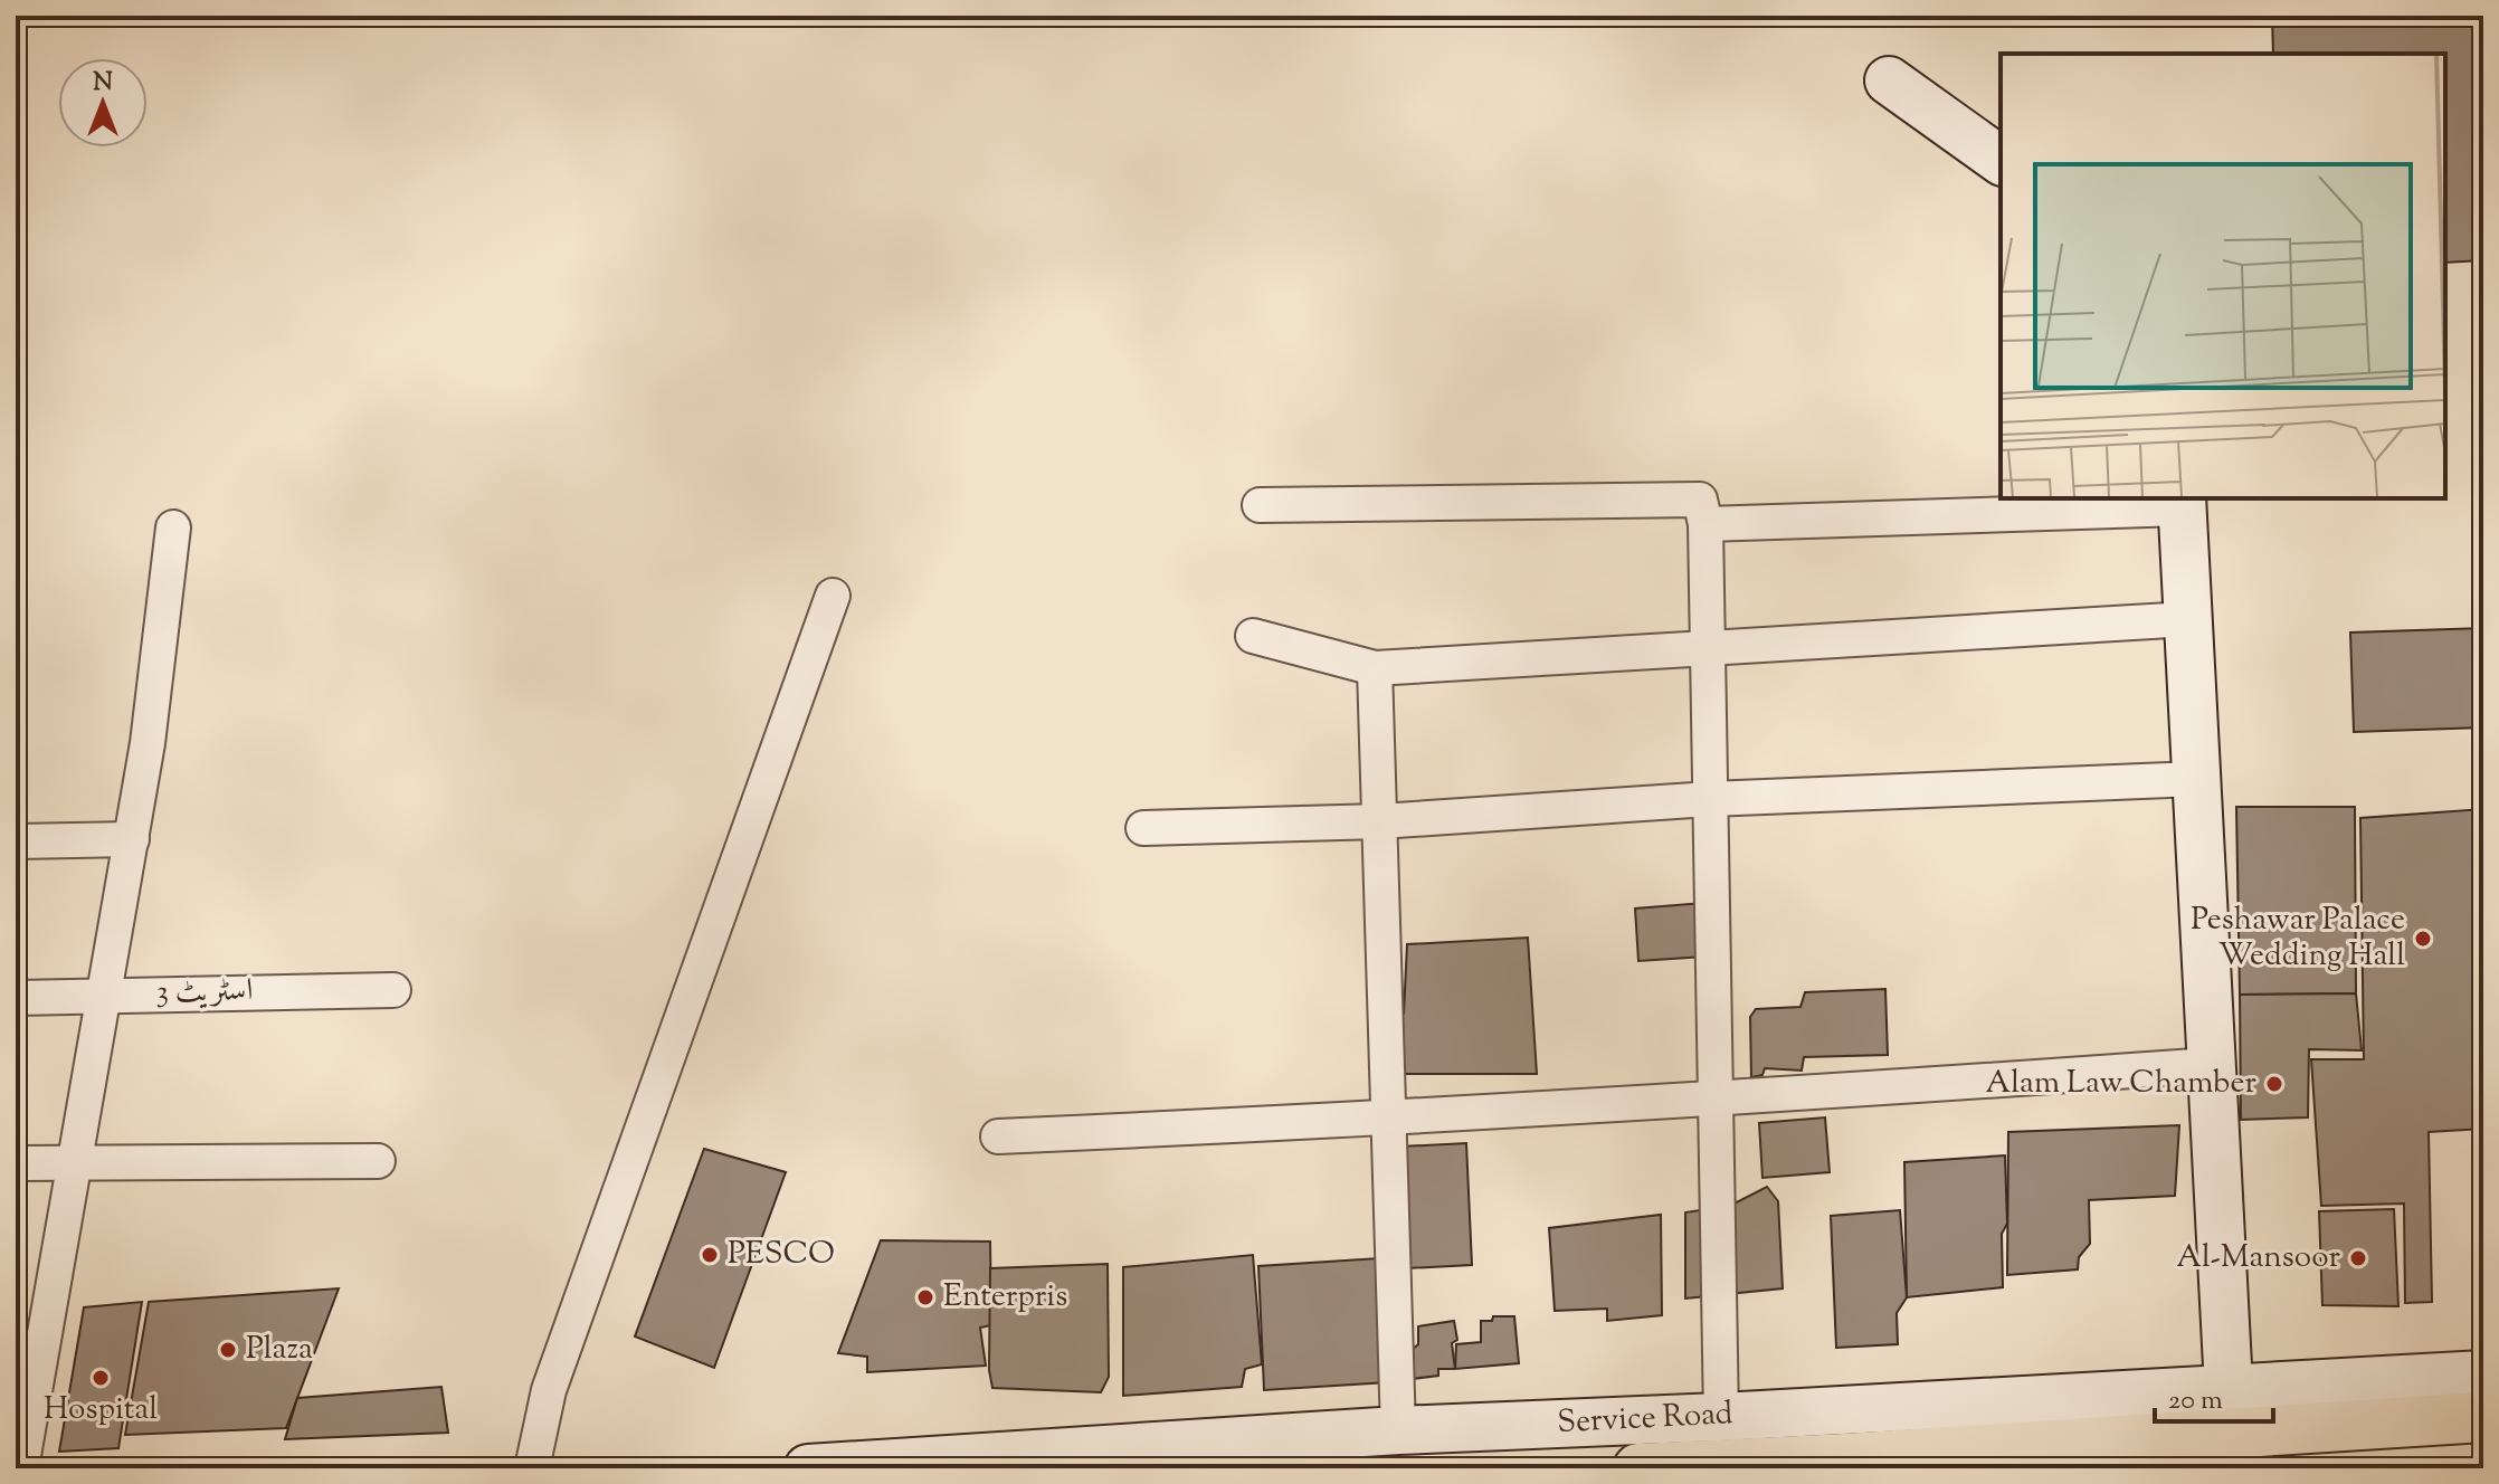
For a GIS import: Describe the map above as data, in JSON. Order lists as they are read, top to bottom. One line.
{"streets":{"street":["اسٹریٹ 3","Service Road"]},"places":["Peshawar Palace Wedding Hall","Alam Law Chamber","PESCO","Al-Mansoor","Enterpris","Plaza","Hospital"],"scale_bar":"20 m","north":"top"}
